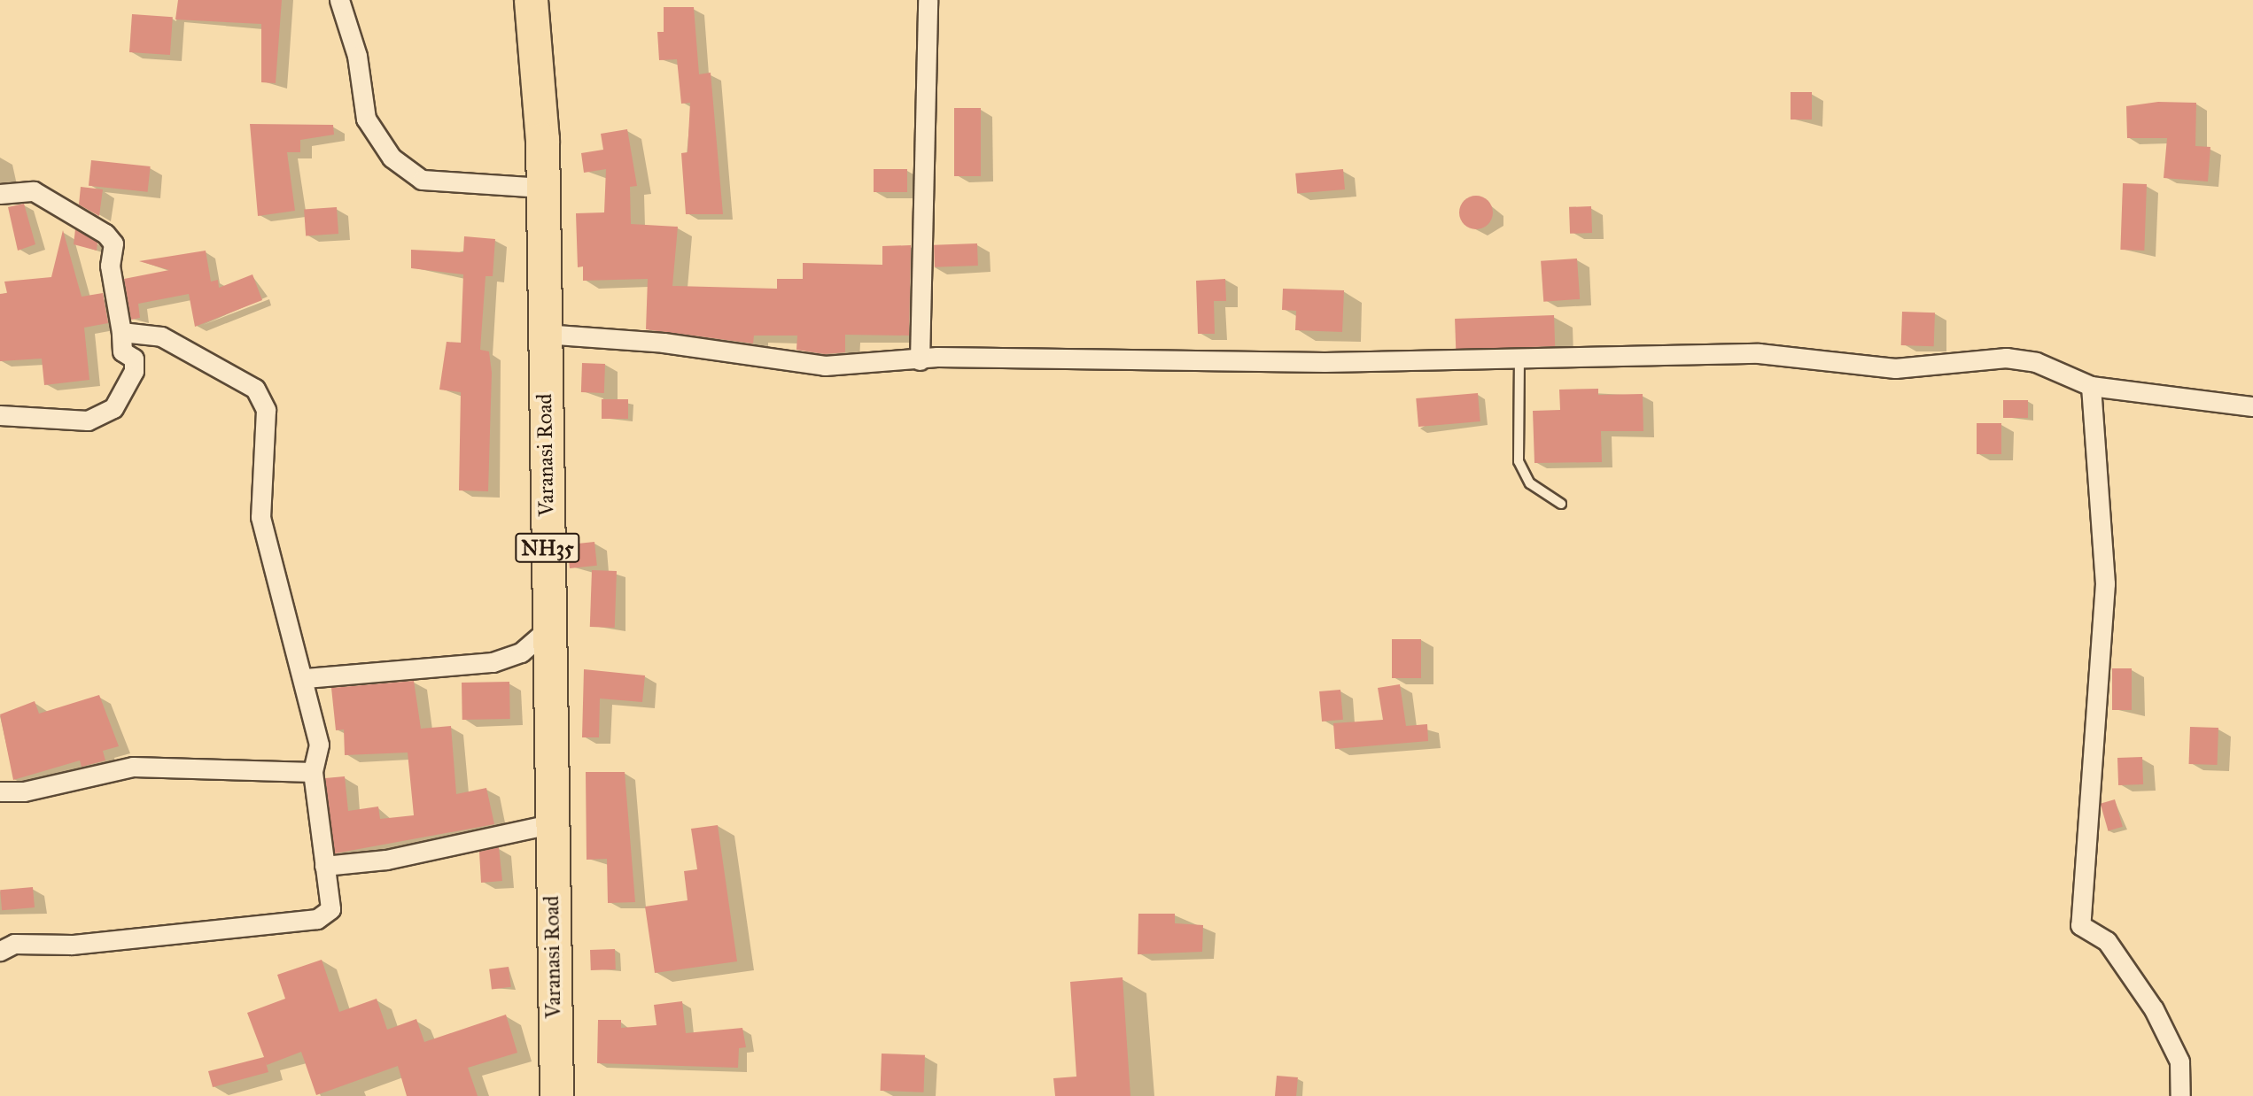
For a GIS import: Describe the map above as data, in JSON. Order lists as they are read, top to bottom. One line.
{"streets":{"highway":["Varanasi Road","NH35"]}}
